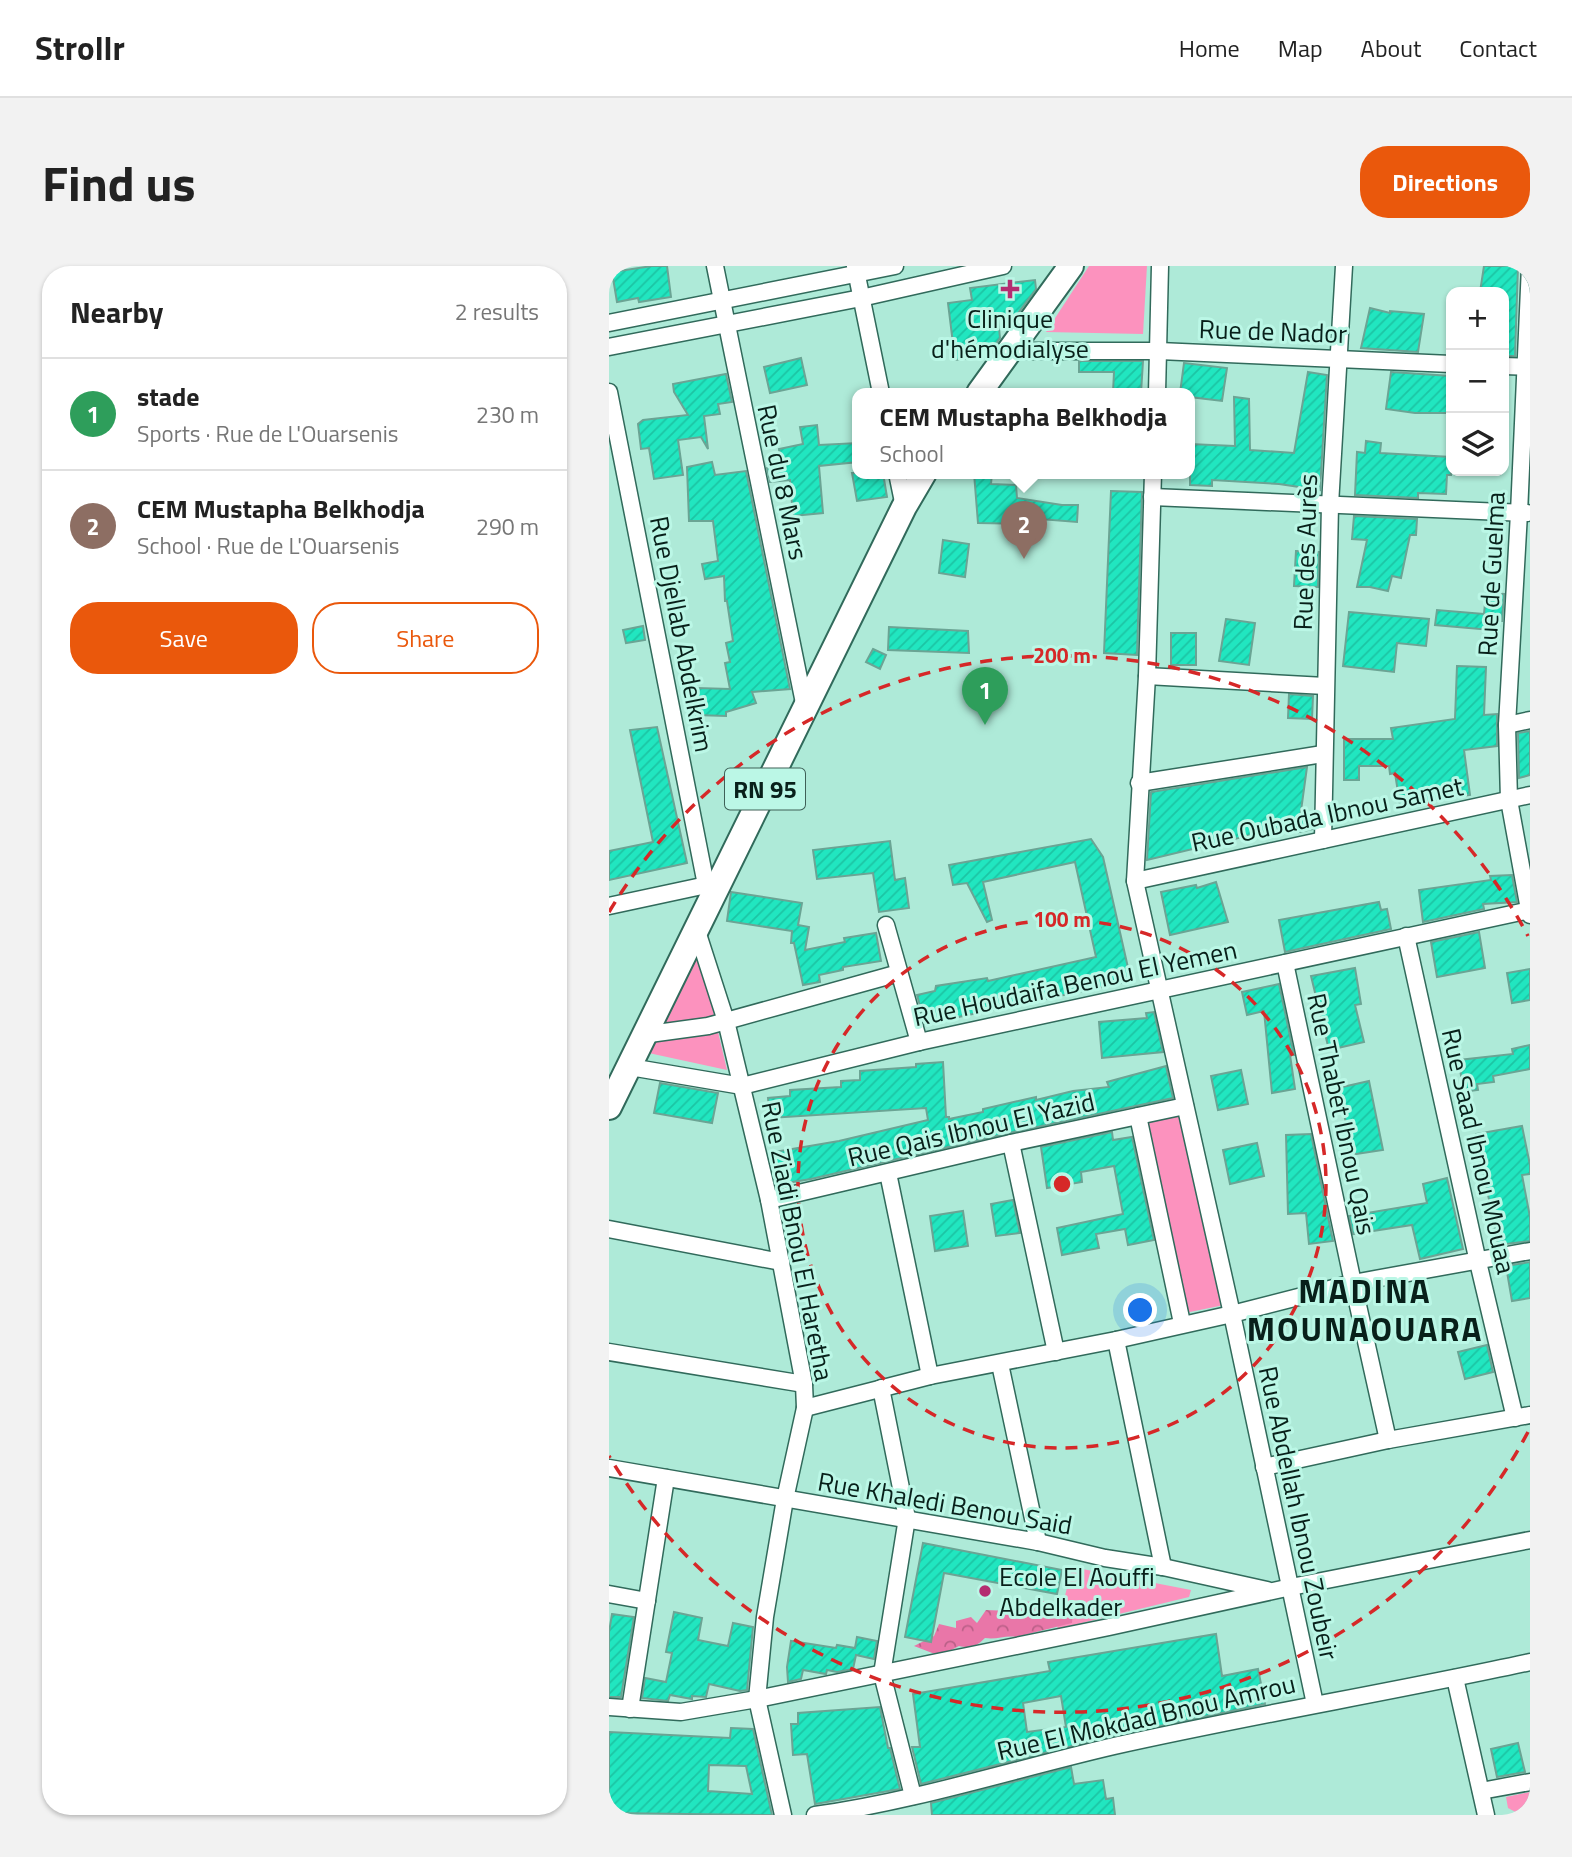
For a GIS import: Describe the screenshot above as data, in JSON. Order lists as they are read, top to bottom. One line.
{"streets":{"main road":["RN 95"],"street":["Rue de Nador","Rue du 8 Mars","Rue des Aurès","Rue de Guelma","Rue Djellab Abdelkrim","Rue Oubada Ibnou Samet","Rue Houdaifa Benou El Yemen","Rue Thabet Ibnou Qais","Rue Qais Ibnou El Yazid","Rue Saad Ibnou Mouaa","Rue Ziadi Bnou El Haretha","Rue Khaledi Benou Said","Rue Abdellah Ibnou Zoubeir","Rue El Mokdad Bnou Amrou"]},"crossings":[["Rue de Nador","Rue des Aurès"],["Rue du 8 Mars","RN 95"],["Rue des Aurès","Rue Oubada Ibnou Samet"],["Rue de Guelma","Rue Oubada Ibnou Samet"],["Rue de Guelma","Rue Houdaifa Benou El Yemen"],["Rue Djellab Abdelkrim","RN 95"],["RN 95","Rue Houdaifa Benou El Yemen"],["RN 95","Rue Ziadi Bnou El Haretha"],["Rue Oubada Ibnou Samet","Rue Abdellah Ibnou Zoubeir"],["Rue Houdaifa Benou El Yemen","Rue Thabet Ibnou Qais"],["Rue Houdaifa Benou El Yemen","Rue Saad Ibnou Mouaa"],["Rue Houdaifa Benou El Yemen","Rue Ziadi Bnou El Haretha"],["Rue Houdaifa Benou El Yemen","Rue Abdellah Ibnou Zoubeir"],["Rue Qais Ibnou El Yazid","Rue Ziadi Bnou El Haretha"],["Rue Qais Ibnou El Yazid","Rue Abdellah Ibnou Zoubeir"],["Rue Ziadi Bnou El Haretha","Rue Khaledi Benou Said"],["Rue Abdellah Ibnou Zoubeir","Rue El Mokdad Bnou Amrou"]],"districts":["MADINA MOUNAOUARA"],"places":{"health":["Clinique d'hémodialyse"],"other":["Ecole El Aouffi Abdelkader"]},"page":{"header":"Strollr","nav":["Home","Map","About","Contact"],"title":"Find us","buttons":["Directions",["Save","Share"]],"heading":["Nearby","2 results"],"map_buttons":["+","−"],"list":[{"mark":"1","name":"stade","note":"Sports · Rue de L'Ouarsenis","value":"230 m"},{"mark":"2","name":"CEM Mustapha Belkhodja","note":"School · Rue de L'Ouarsenis","value":"290 m"}],"popup":["CEM Mustapha Belkhodja","School"],"pins":["2","1"]},"rings":["200 m","100 m"]}
